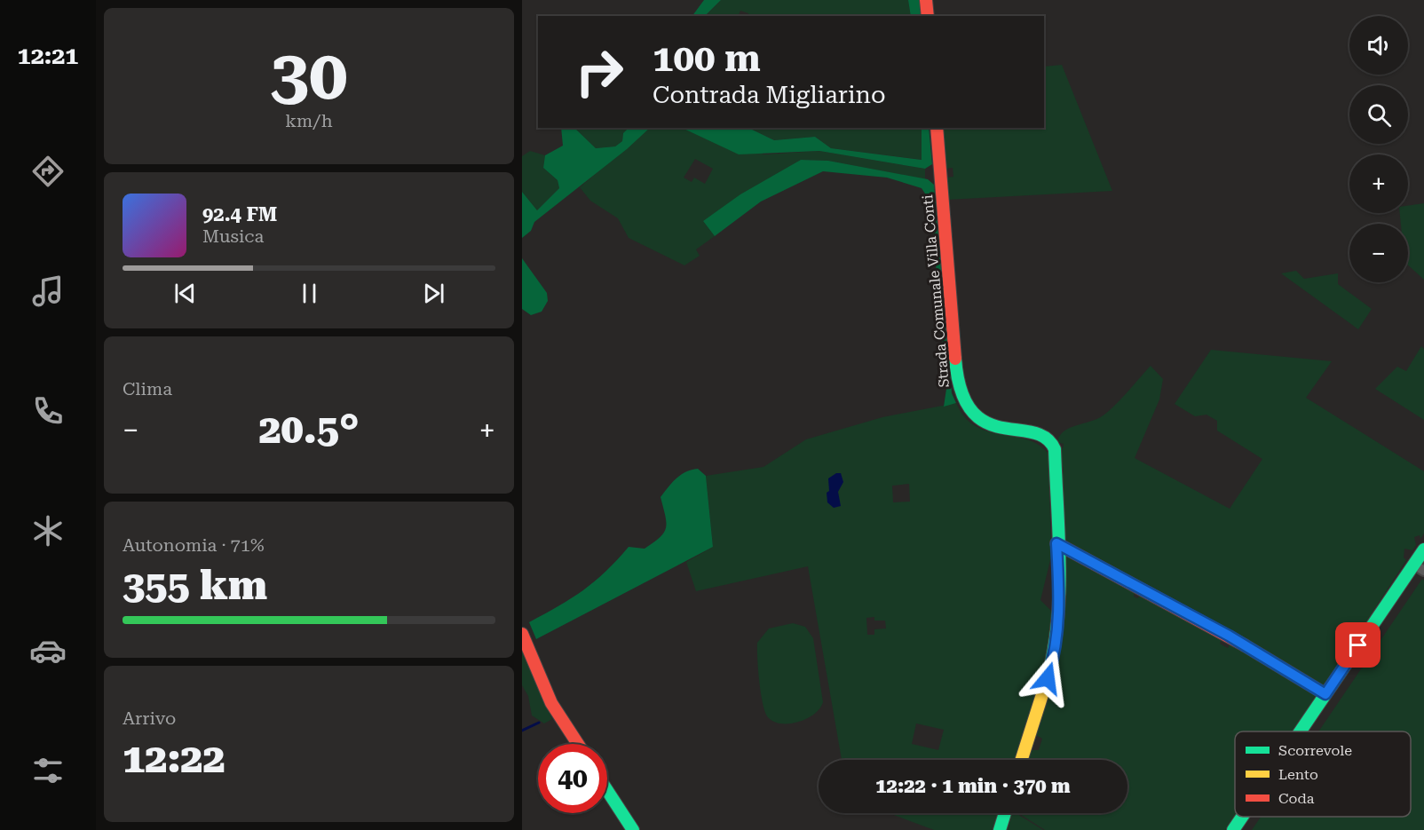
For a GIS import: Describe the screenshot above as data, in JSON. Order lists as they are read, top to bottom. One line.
{"streets":{"street":["Strada Comunale Villa Conti"]},"legend":["Scorrevole","Lento","Coda"],"page":{"tabs":"12:21","tile":[["30","km/h"],"Clima",["Autonomia · 71%","355 km"],["Arrivo","12:22"]],"map_buttons":["+","−"],"turn":["100 m","Contrada Migliarino"],"song":["92.4 FM","Musica"],"heat":["−","20.5°","+"],"limit":"40","trip":"12:22 · 1 min · 370 m"}}
